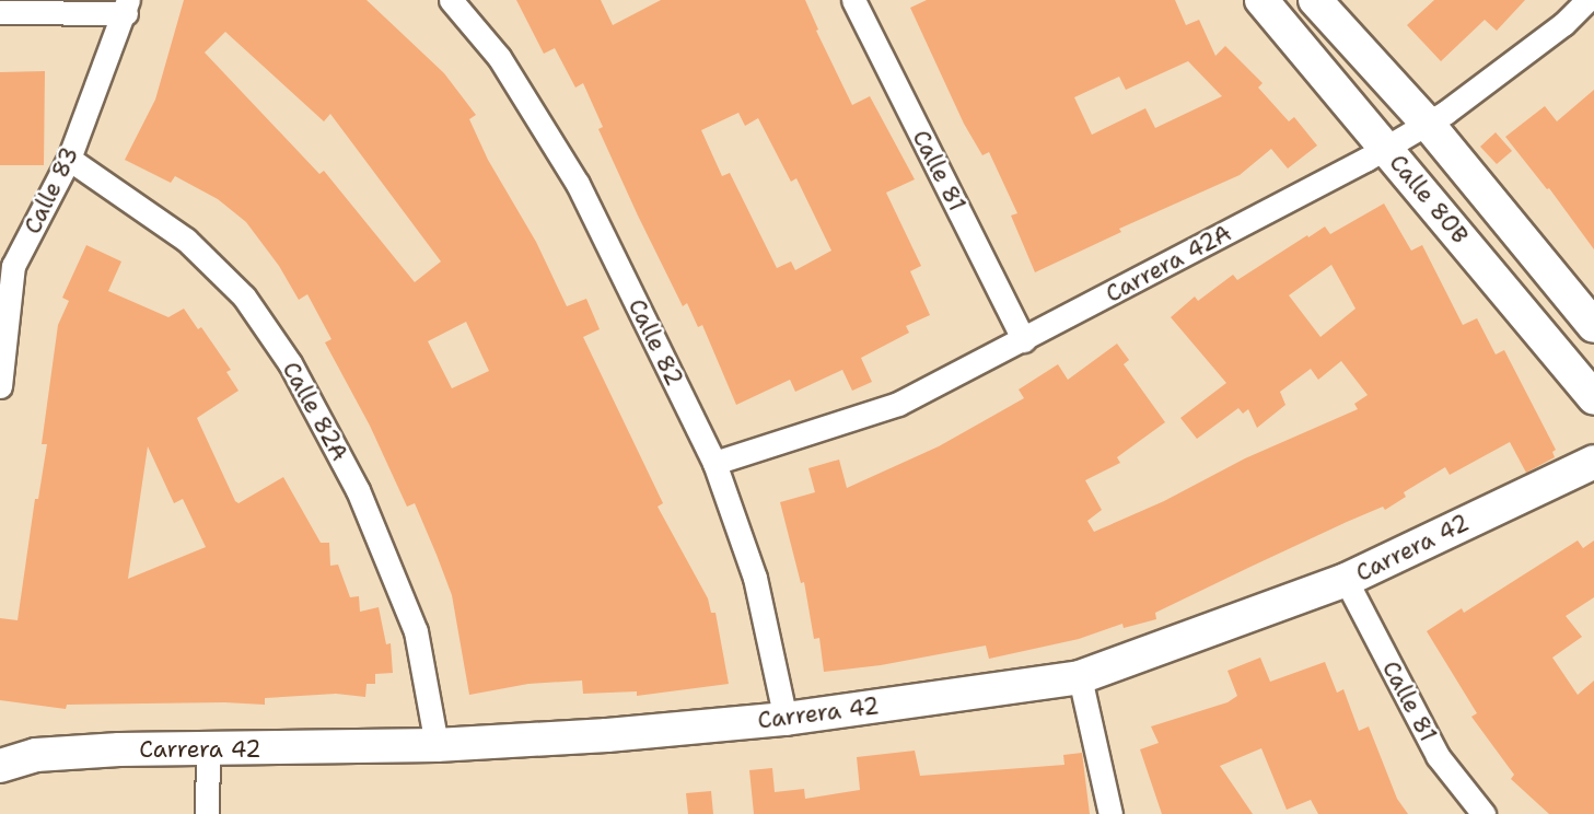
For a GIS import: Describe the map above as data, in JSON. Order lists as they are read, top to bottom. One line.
{"streets":{"street":["Calle 81","Calle 83","Calle 80B","Carrera 42A","Calle 82","Calle 82A","Carrera 42"]},"crossings":[["Calle 81","Carrera 42A"],["Calle 81","Carrera 42"],["Calle 83","Calle 82A"],["Calle 80B","Carrera 42A"],["Carrera 42A","Calle 82"],["Calle 82","Carrera 42"],["Calle 82A","Carrera 42"]]}
